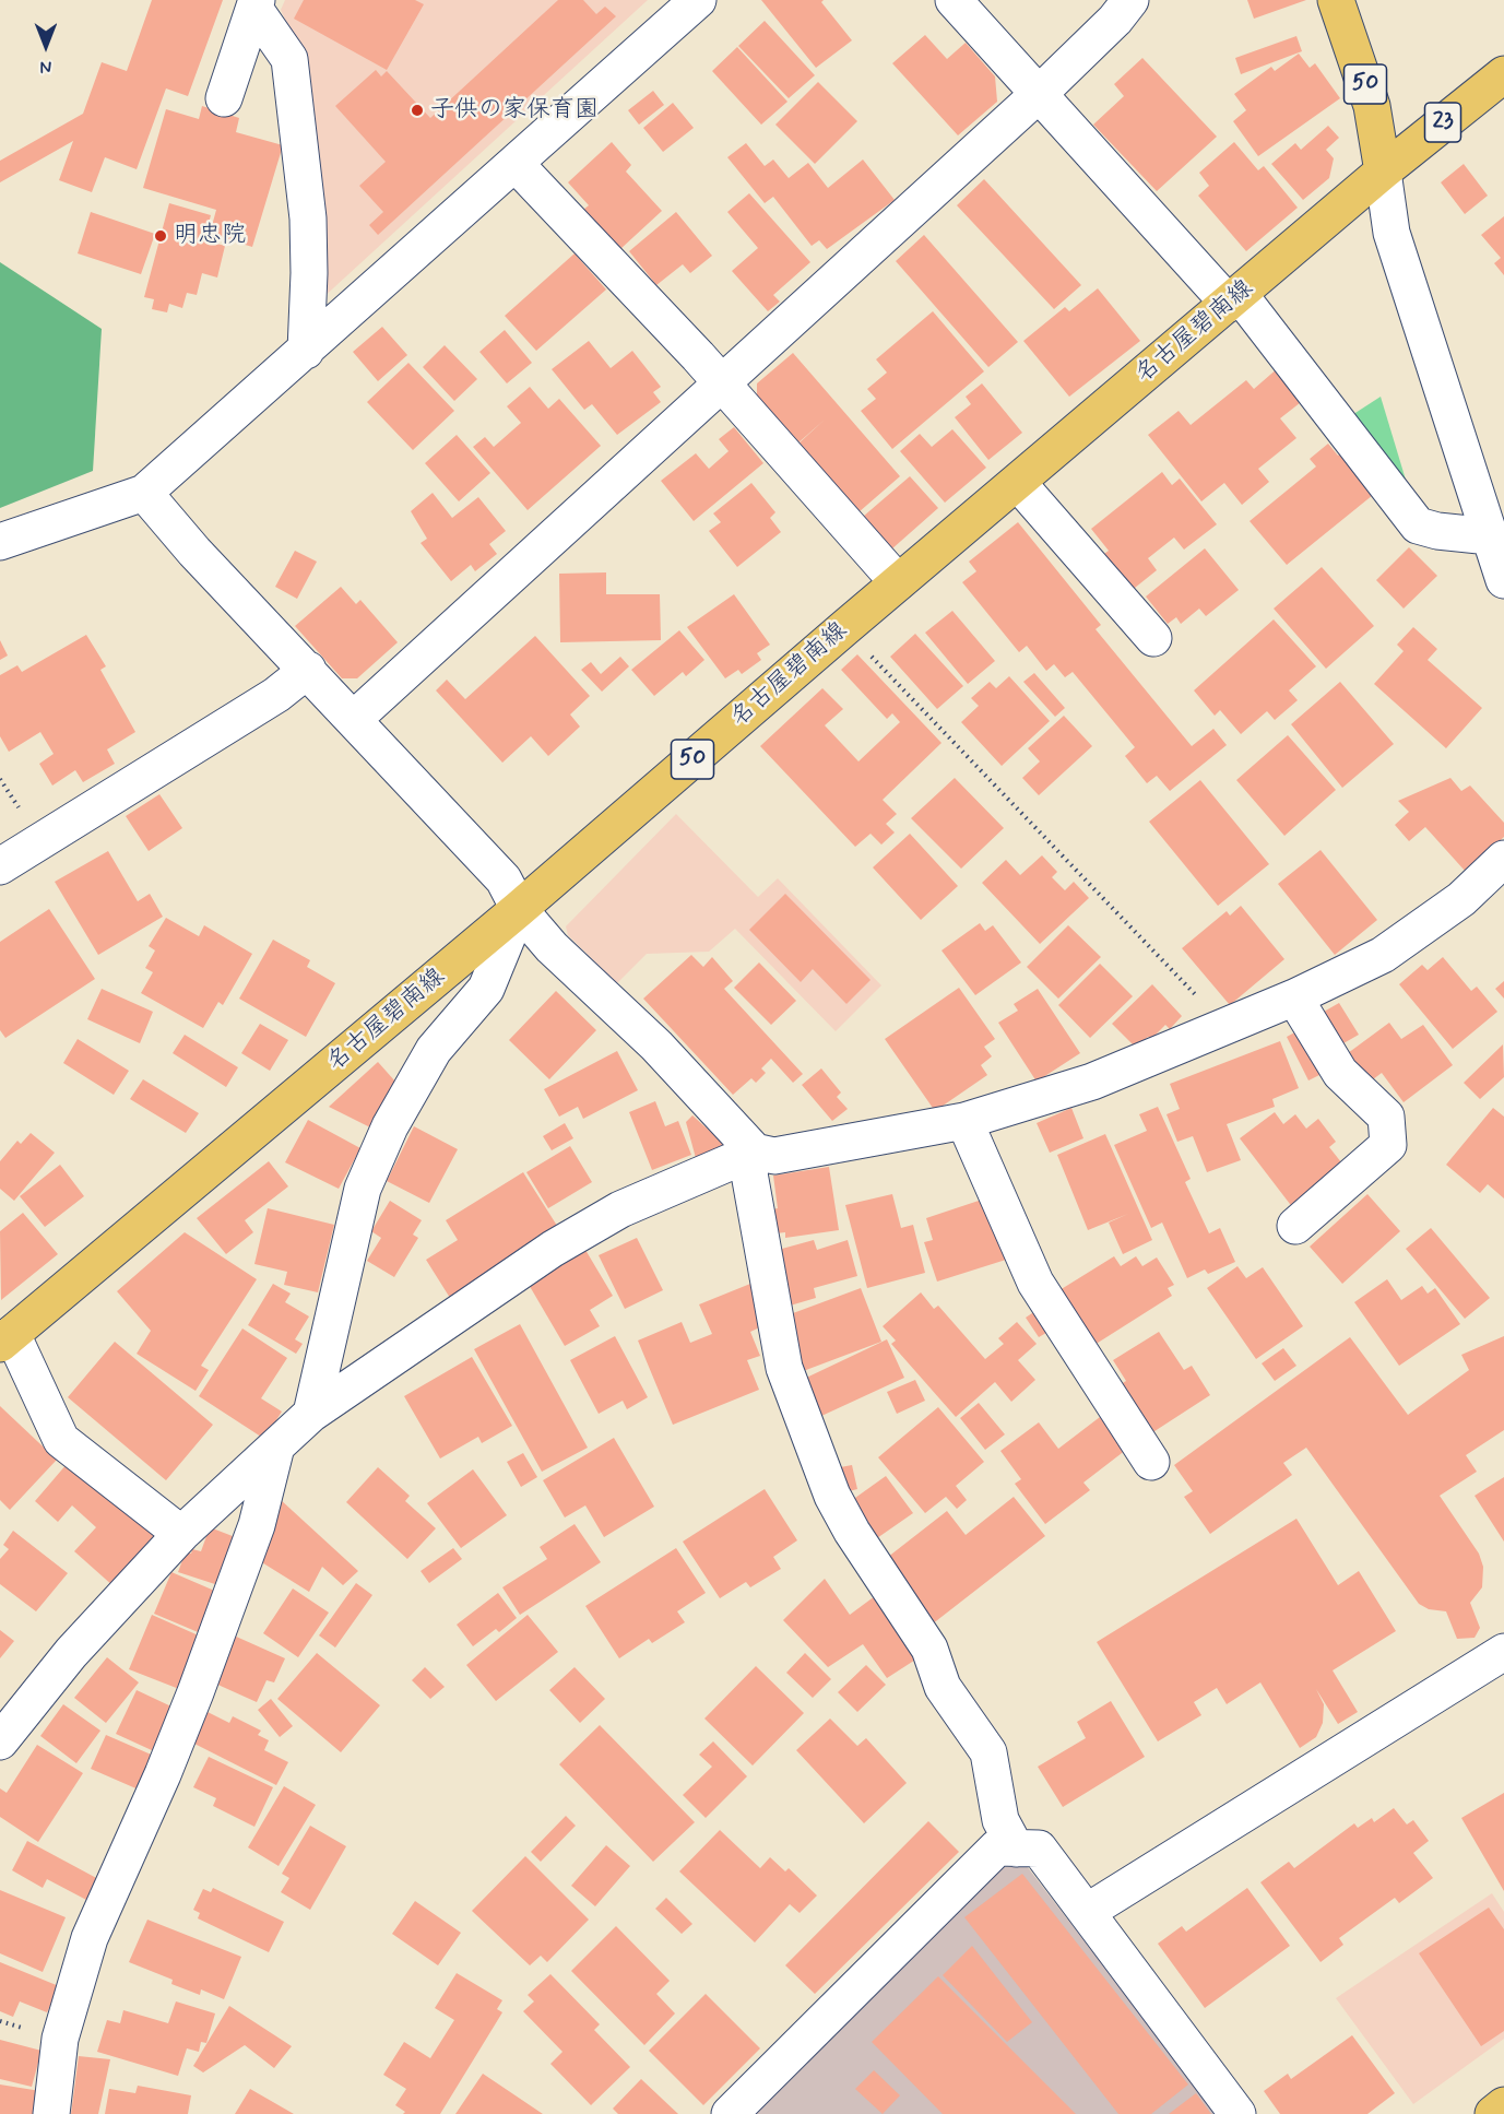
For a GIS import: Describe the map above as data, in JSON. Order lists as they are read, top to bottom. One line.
{"streets":{"main road":["50","23","名古屋碧南線"]},"crossings":[["50","23"],["50","名古屋碧南線"],["23","名古屋碧南線"]],"places":["子供の家保育園","明忠院"],"north":"bottom"}
